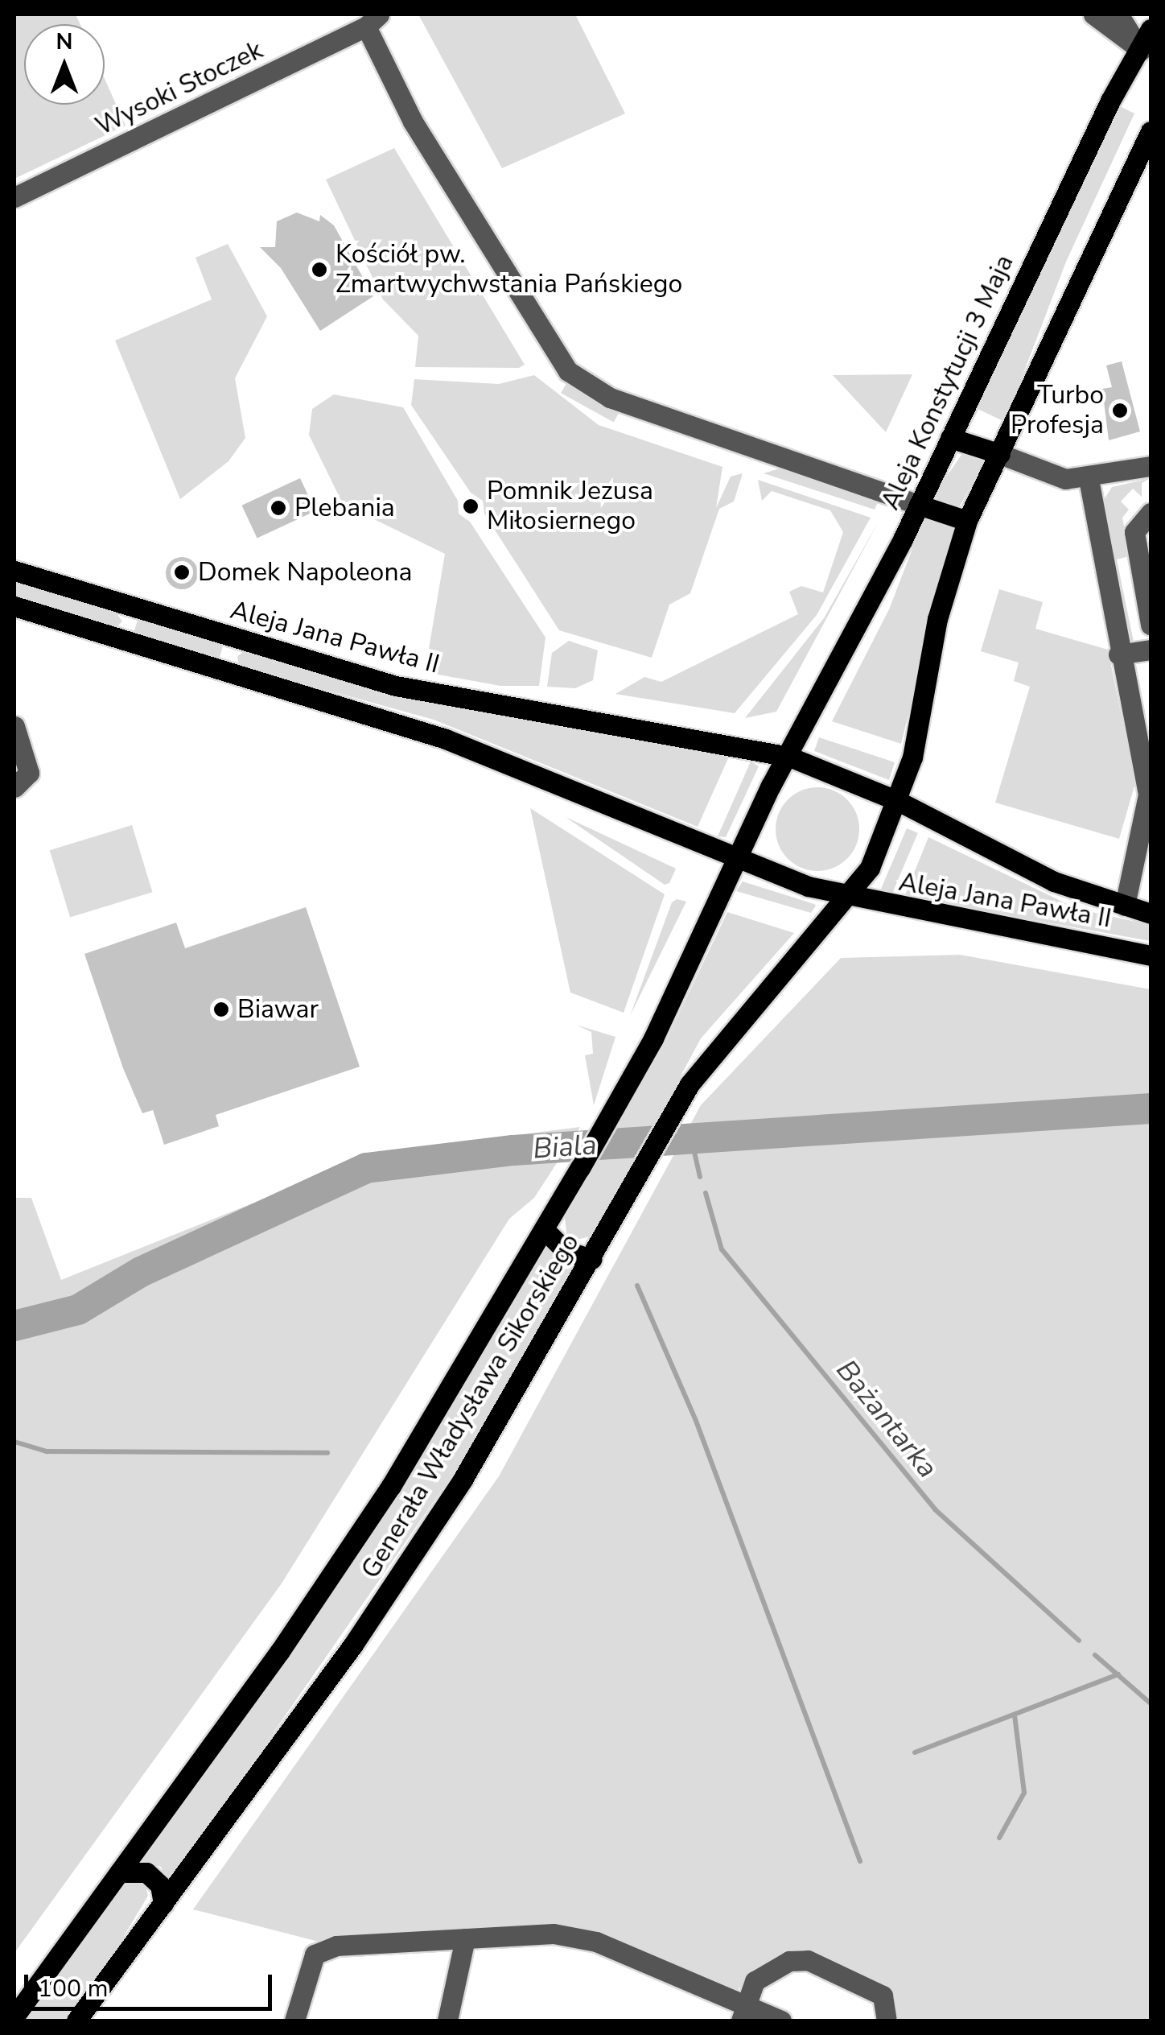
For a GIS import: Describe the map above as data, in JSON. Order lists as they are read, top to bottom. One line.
{"streets":{"main road":["Aleja Konstytucji 3 Maja","Aleja Jana Pawła II","Generała Władysława Sikorskiego"],"street":["Wysoki Stoczek"]},"crossings":[["Aleja Konstytucji 3 Maja","Aleja Jana Pawła II"],["Aleja Konstytucji 3 Maja","Generała Władysława Sikorskiego"],["Aleja Jana Pawła II","Generała Władysława Sikorskiego"]],"water":["Biala","Bażantarka"],"places":["Kościół pw. Zmartwychwstania Pańskiego","Turbo Profesja","Pomnik Jezusa Miłosiernego","Plebania","Domek Napoleona","Biawar"],"scale_bar":"100 m","north":"top"}
